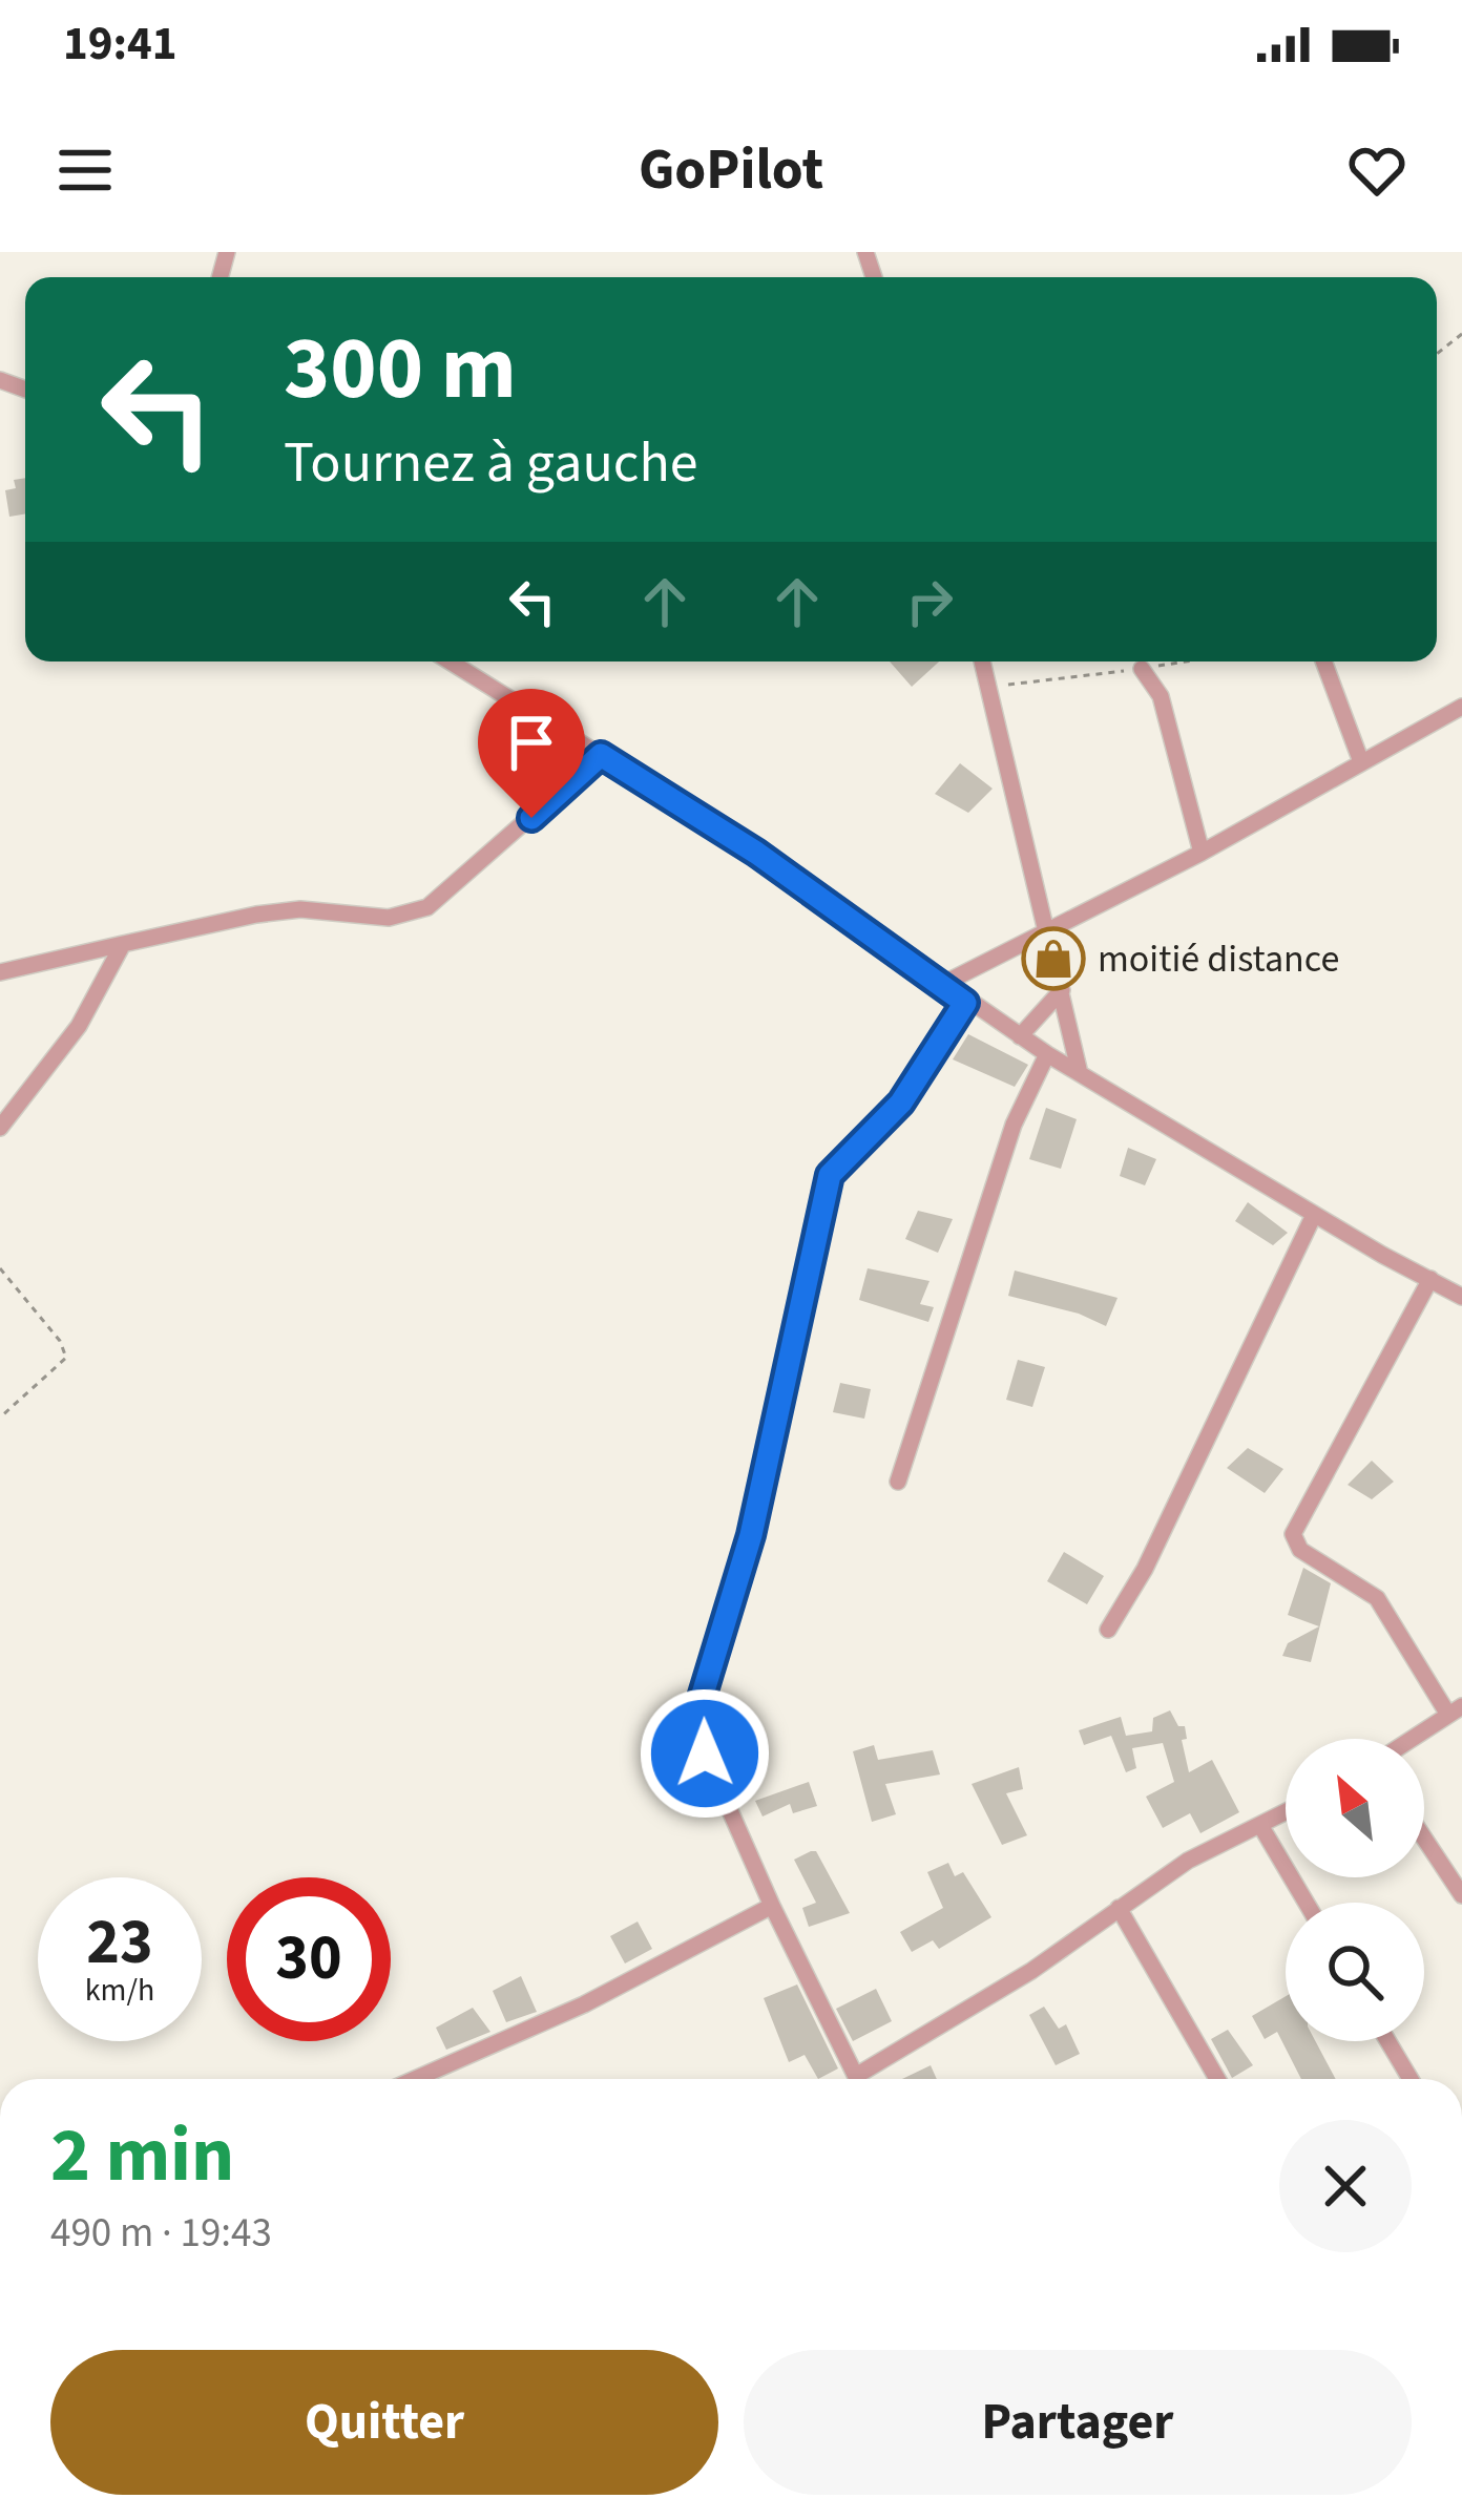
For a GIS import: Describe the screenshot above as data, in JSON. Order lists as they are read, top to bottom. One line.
{"places":{"shop":["moitié distance"]},"north":"top left","page":{"status":"19:41","header":"GoPilot","turn":["300 m","Tournez à gauche"],"speed":"23 km/h","limit":"30","heading":["2 min","490 m · 19:43"],"buttons":["Quitter","Partager"]}}
